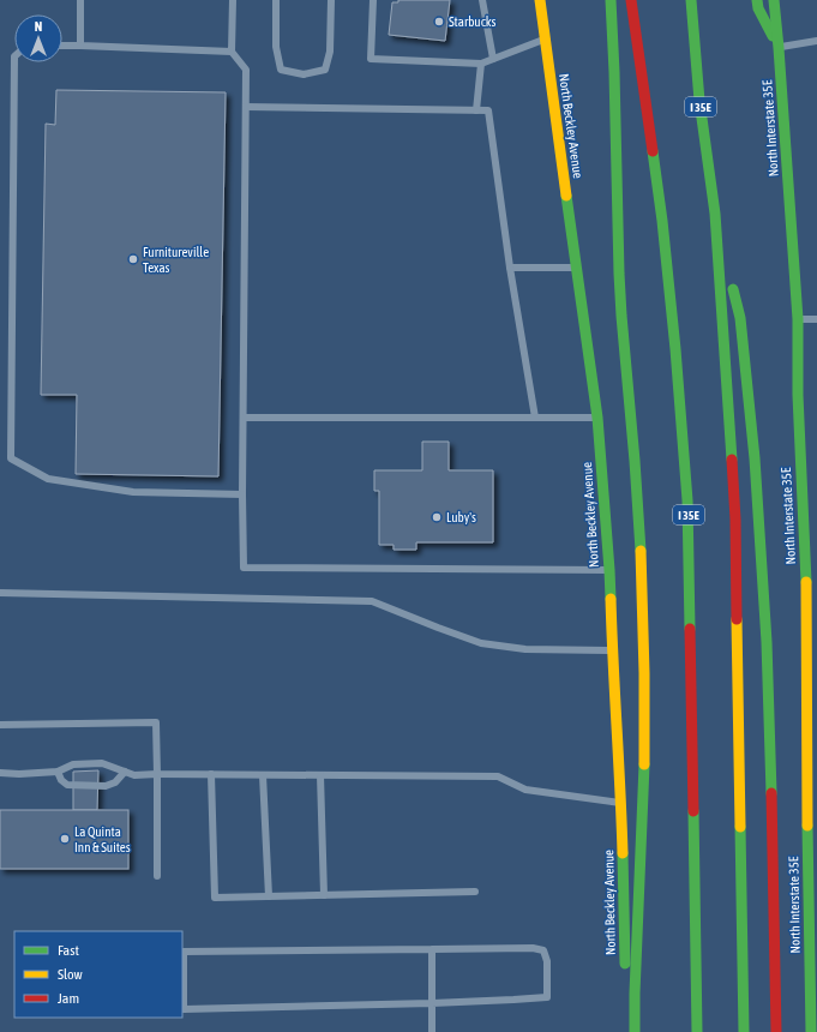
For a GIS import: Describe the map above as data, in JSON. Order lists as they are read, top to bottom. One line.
{"streets":{"main road":["I 35E","North Beckley Avenue","North Interstate 35E"]},"places":["Starbucks","Furnitureville Texas","Luby's","La Quinta Inn & Suites"],"legend":["Fast","Slow","Jam"],"north":"top"}
